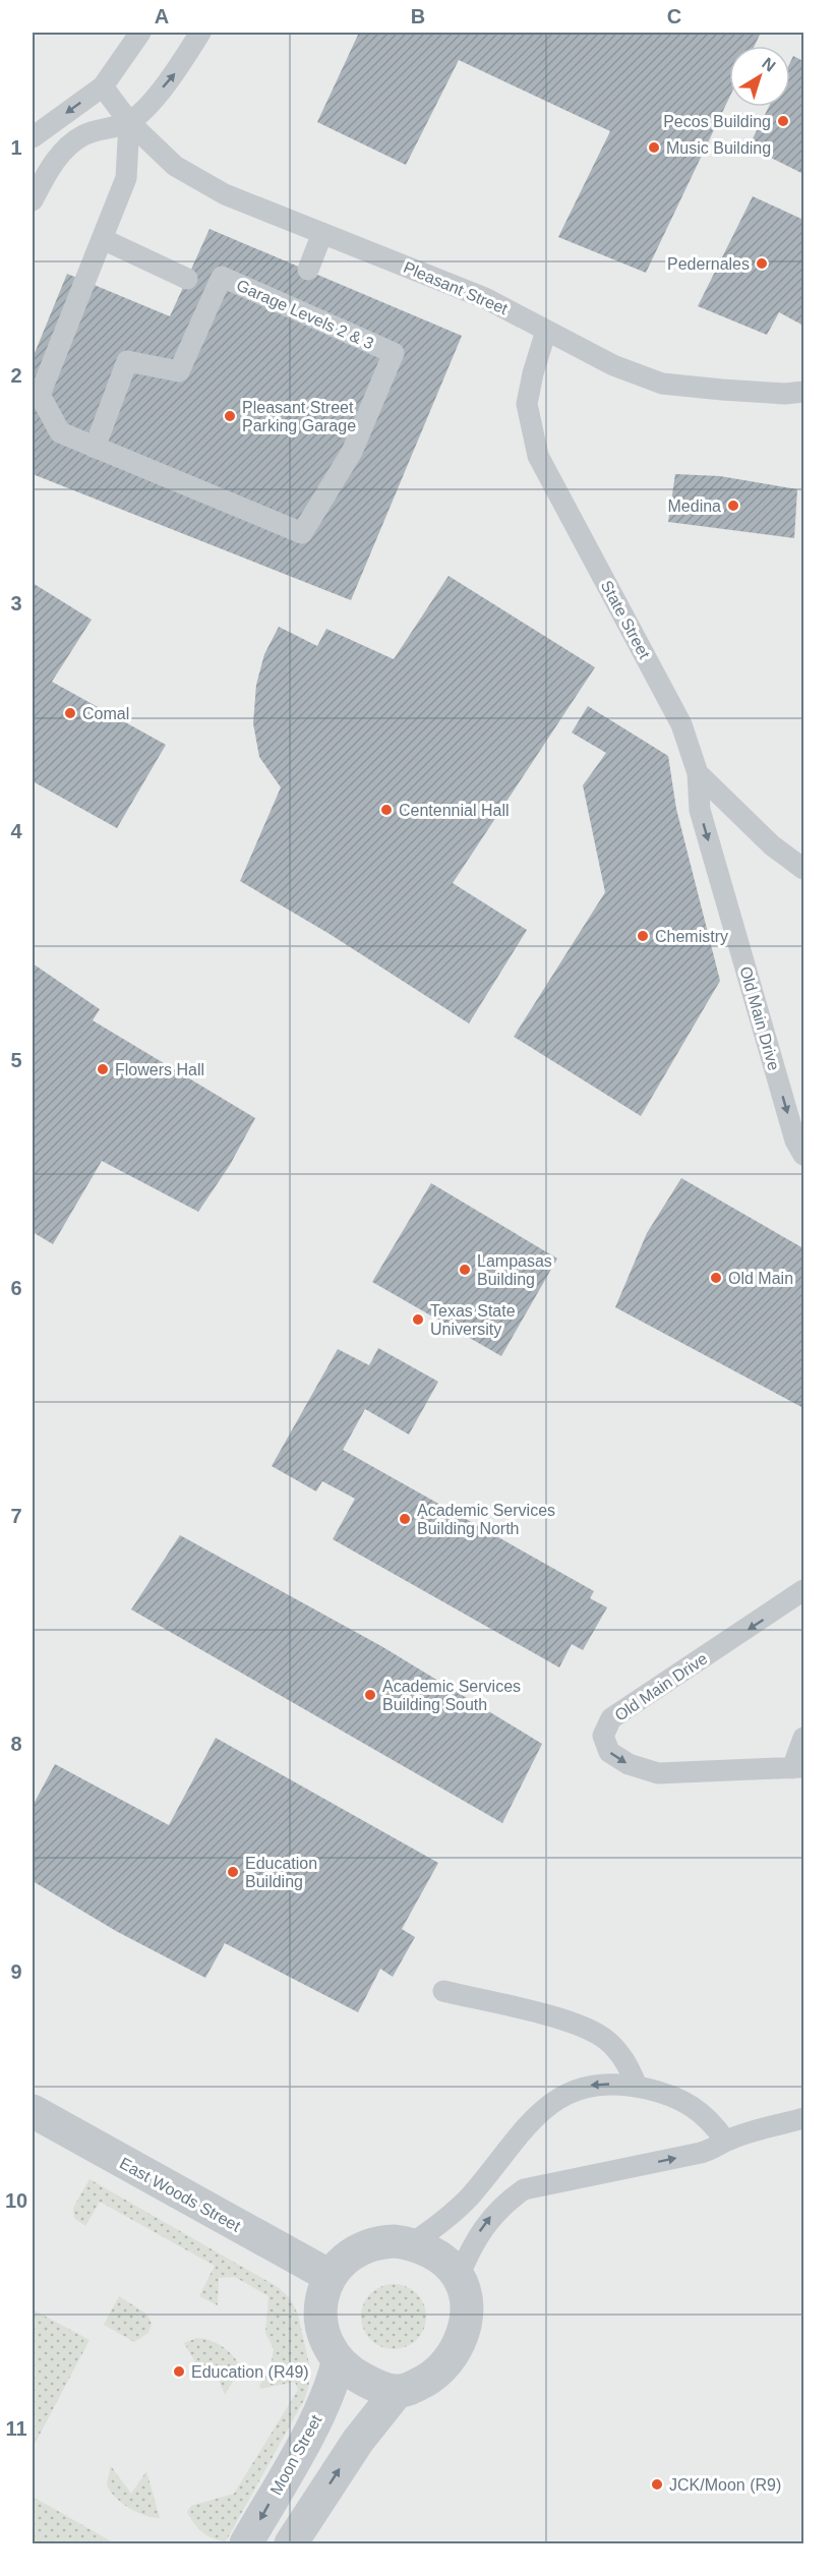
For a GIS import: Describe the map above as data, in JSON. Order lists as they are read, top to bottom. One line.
{"streets":{"street":["East Woods Street","Moon Street"],"lane":["Pleasant Street","Garage Levels 2 & 3","State Street","Old Main Drive"]},"crossings":[["Pleasant Street","Garage Levels 2 & 3"],["Pleasant Street","State Street"],["State Street","Old Main Drive"],["East Woods Street","Moon Street"]],"places":["Pecos Building","Music Building","Pedernales","Pleasant Street Parking Garage","Medina","Comal","Centennial Hall","Chemistry","Flowers Hall","Lampasas Building","Old Main","Texas State University","Academic Services Building North","Academic Services Building South","Education Building","Education (R49)","JCK/Moon (R9)"],"north":"top right","grid":{"columns":["A","B","C"],"rows":["1","2","3","4","5","6","7","8","9","10","11"]}}
